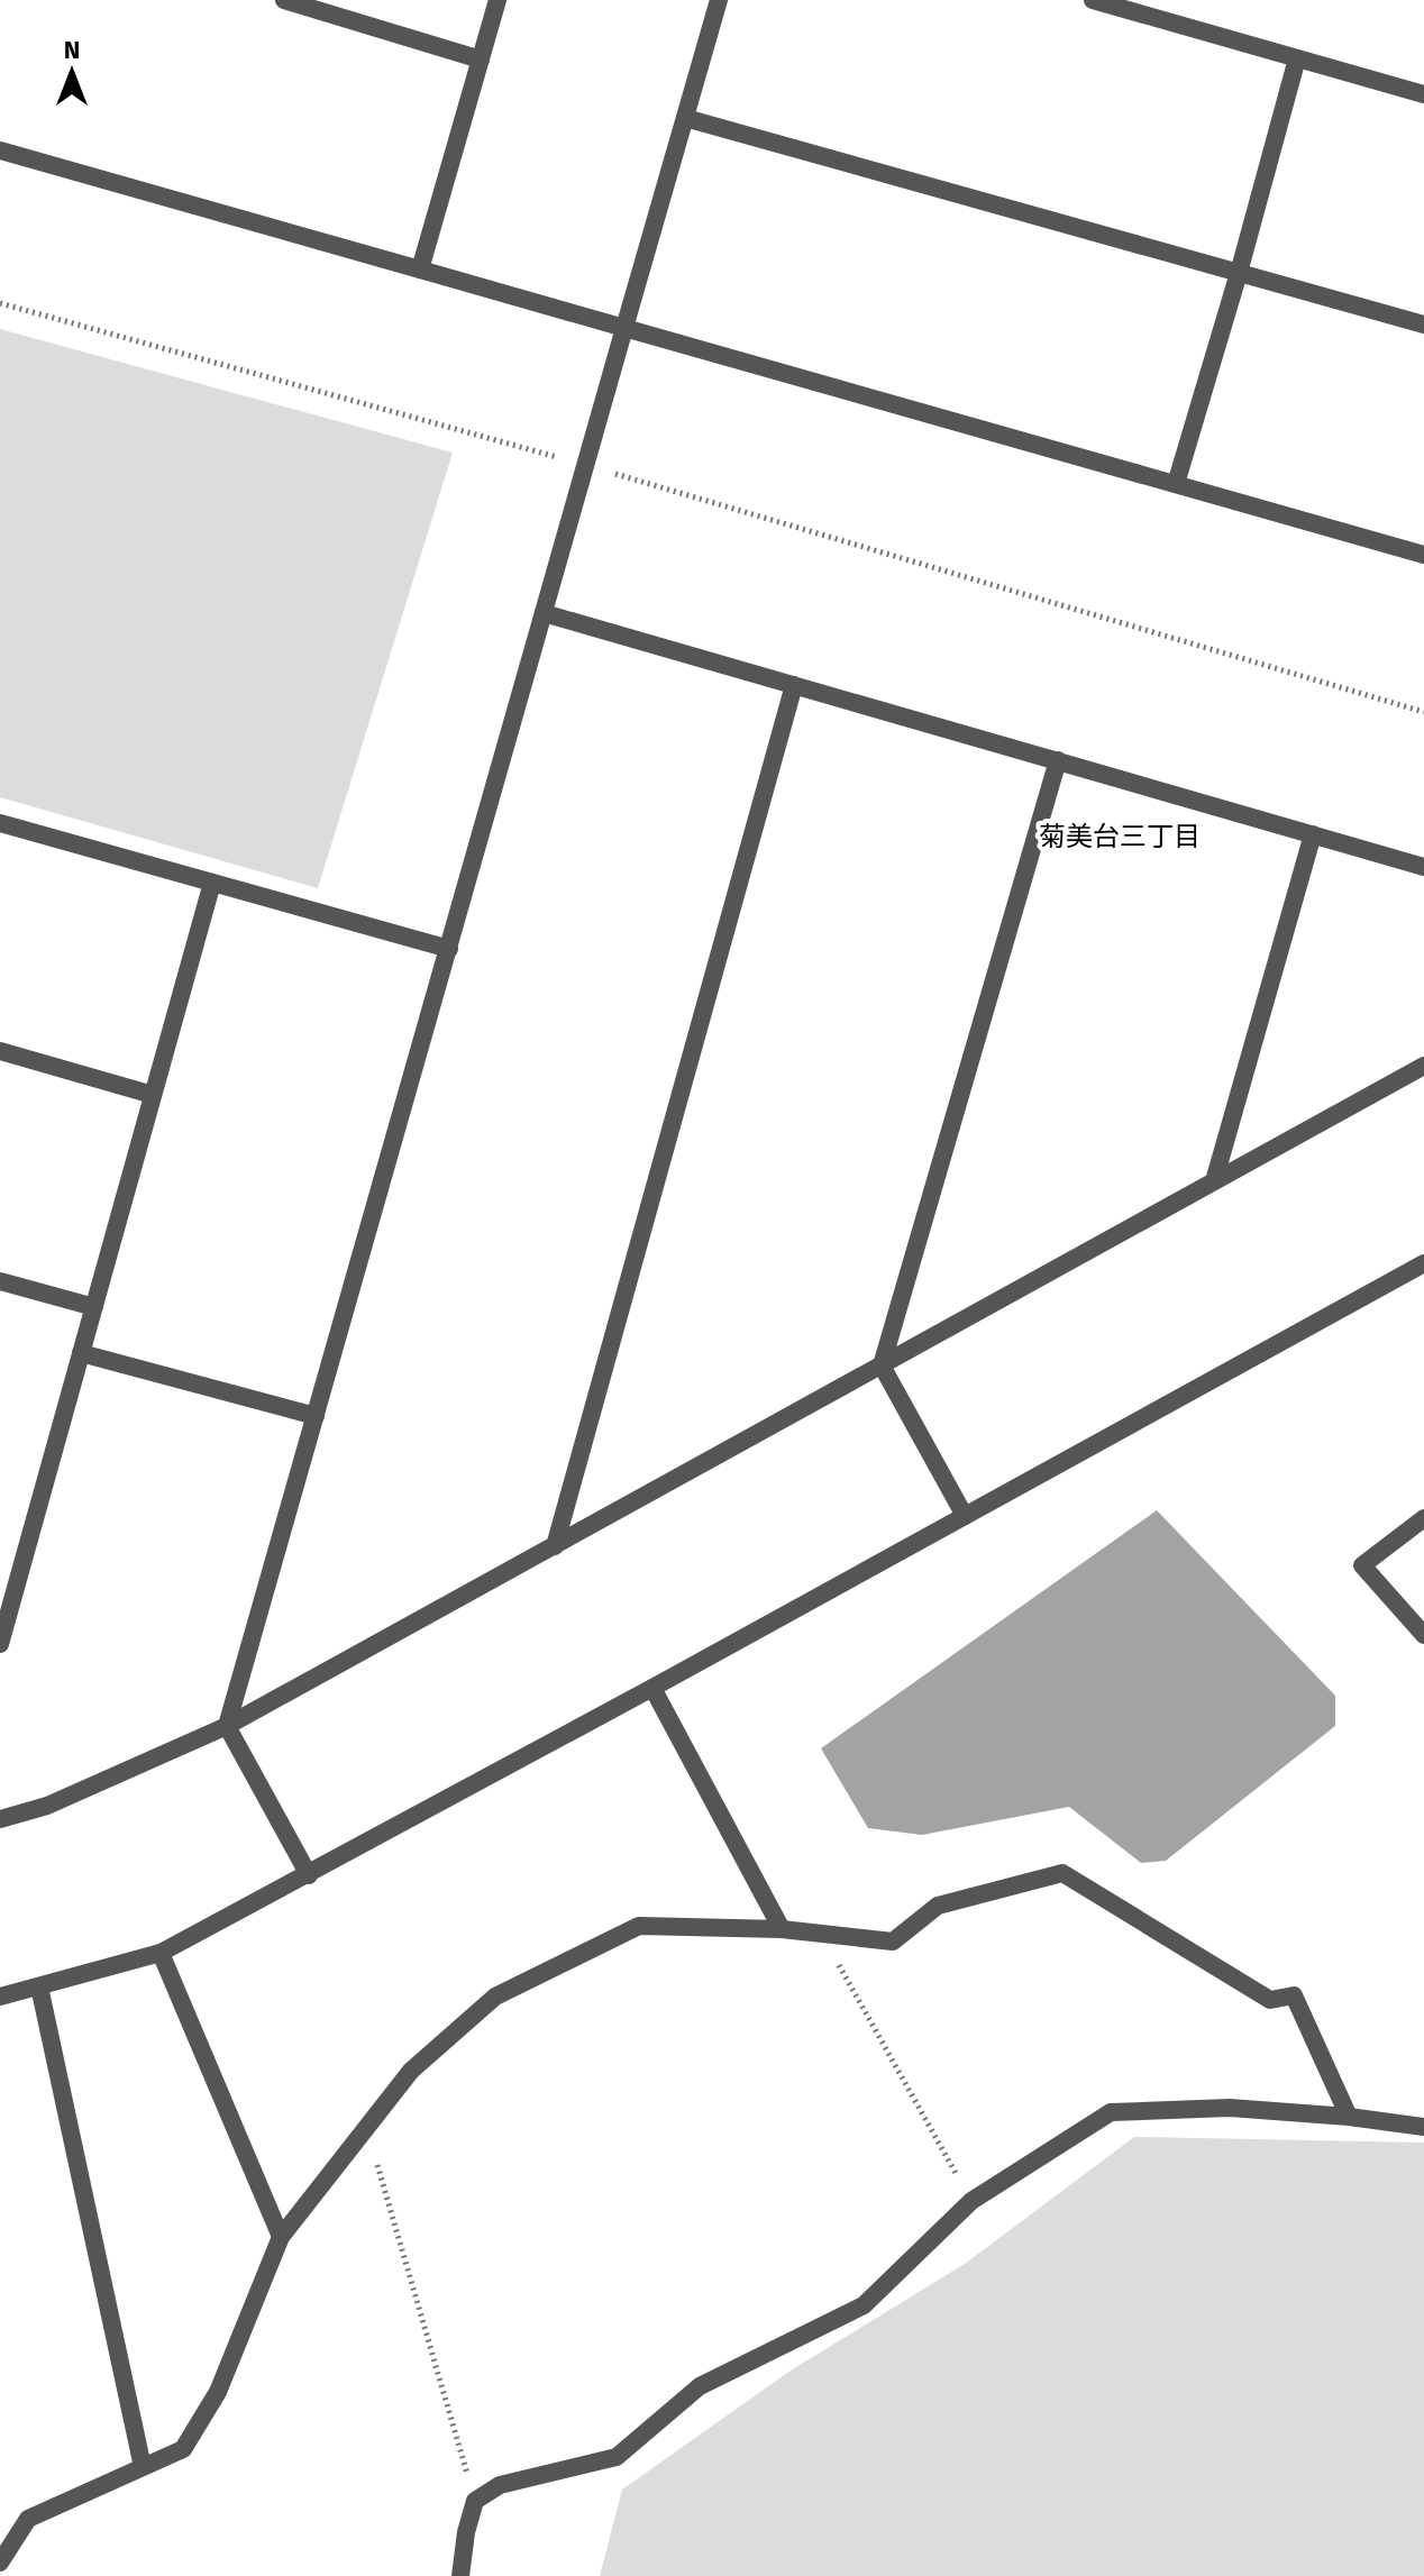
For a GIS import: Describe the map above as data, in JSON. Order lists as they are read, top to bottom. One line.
{"districts":["菊美台三丁目"],"north":"top"}
